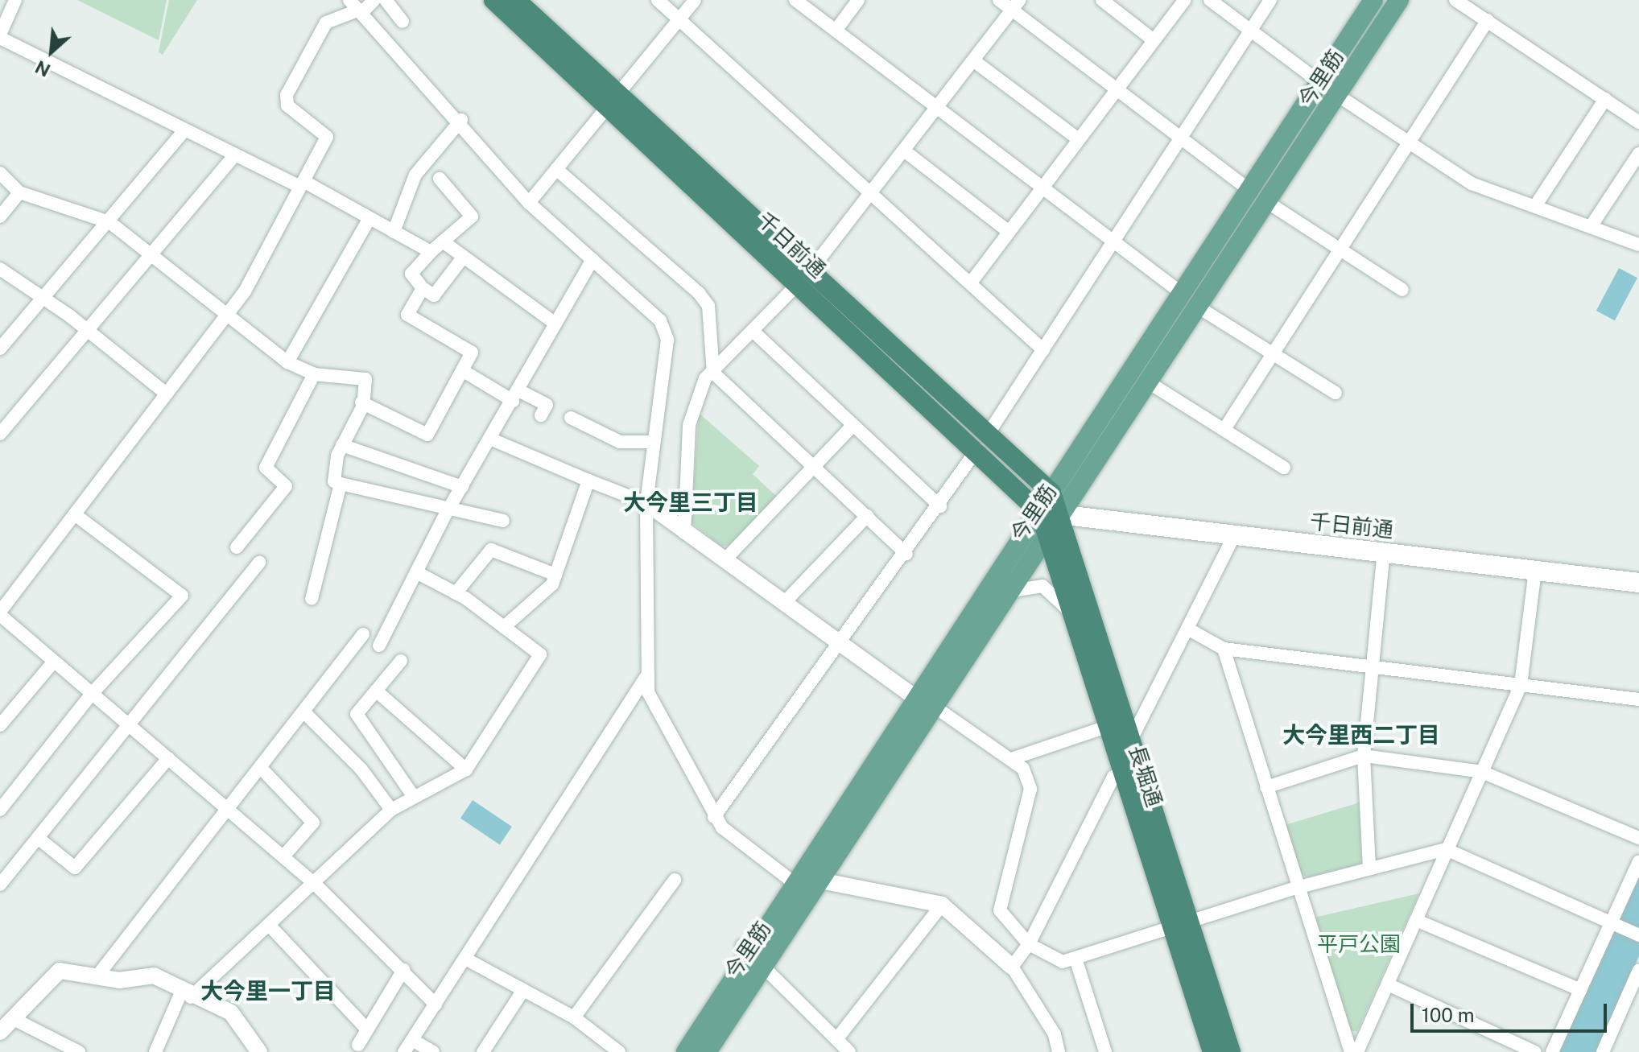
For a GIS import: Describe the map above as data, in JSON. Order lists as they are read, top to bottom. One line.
{"streets":{"highway":["千日前通","長堀通"],"main road":["今里筋"]},"crossings":[["今里筋","千日前通"],["今里筋","長堀通"],["千日前通","長堀通"]],"districts":["大今里三丁目","大今里西二丁目","大今里一丁目"],"parks":["平戸公園"],"scale_bar":"100 m","north":"bottom left"}
